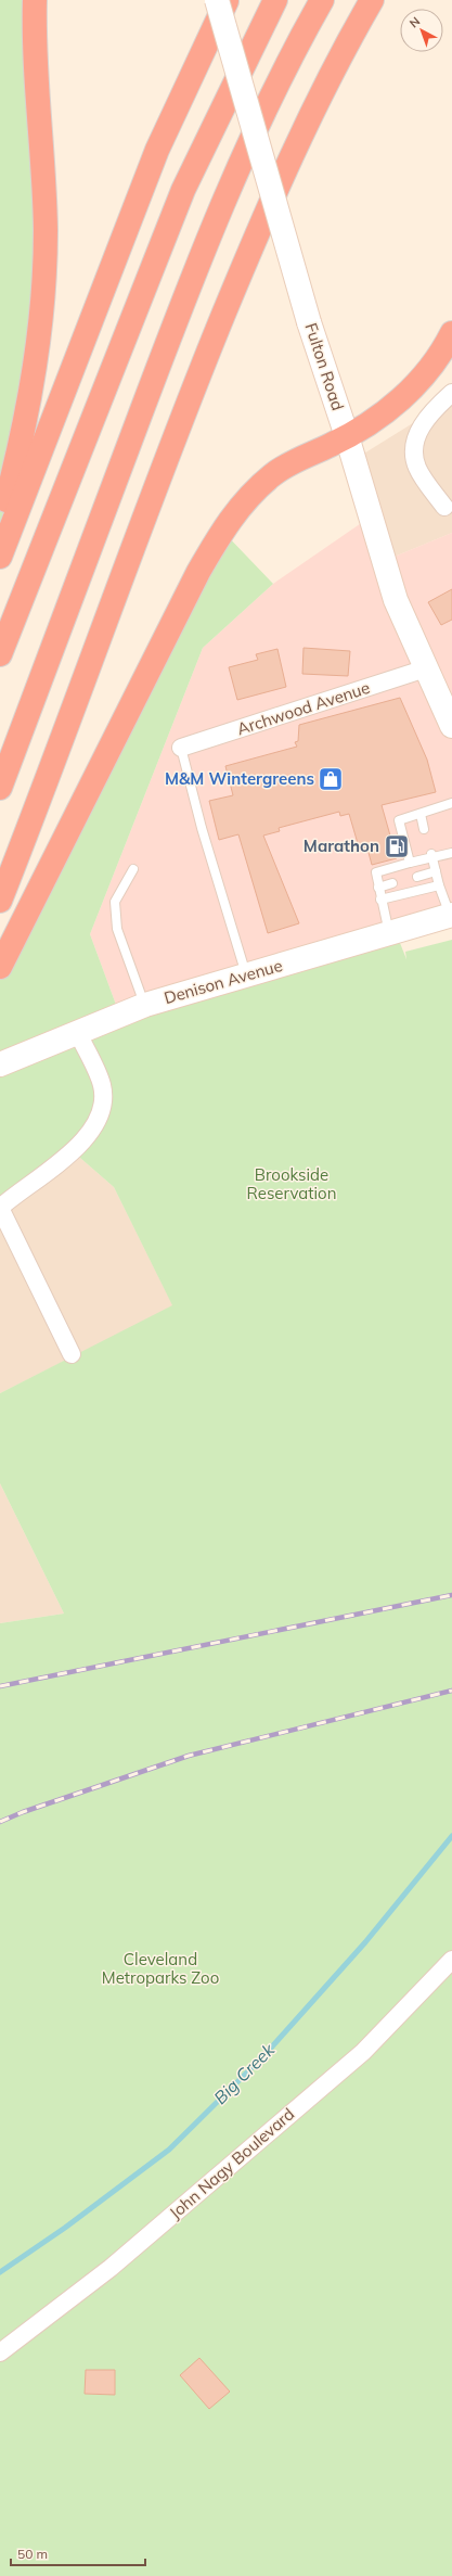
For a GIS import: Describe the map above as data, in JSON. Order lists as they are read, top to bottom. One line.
{"streets":{"main road":["Fulton Road","Denison Avenue"],"street":["Archwood Avenue","John Nagy Boulevard"]},"crossings":[["Fulton Road","Archwood Avenue"]],"water":["Big Creek"],"parks":["Brookside Reservation","Cleveland Metroparks Zoo"],"places":{"shop":["M&M Wintergreens"],"fuel station":["Marathon"]},"scale_bar":"50 m","north":"top left"}
